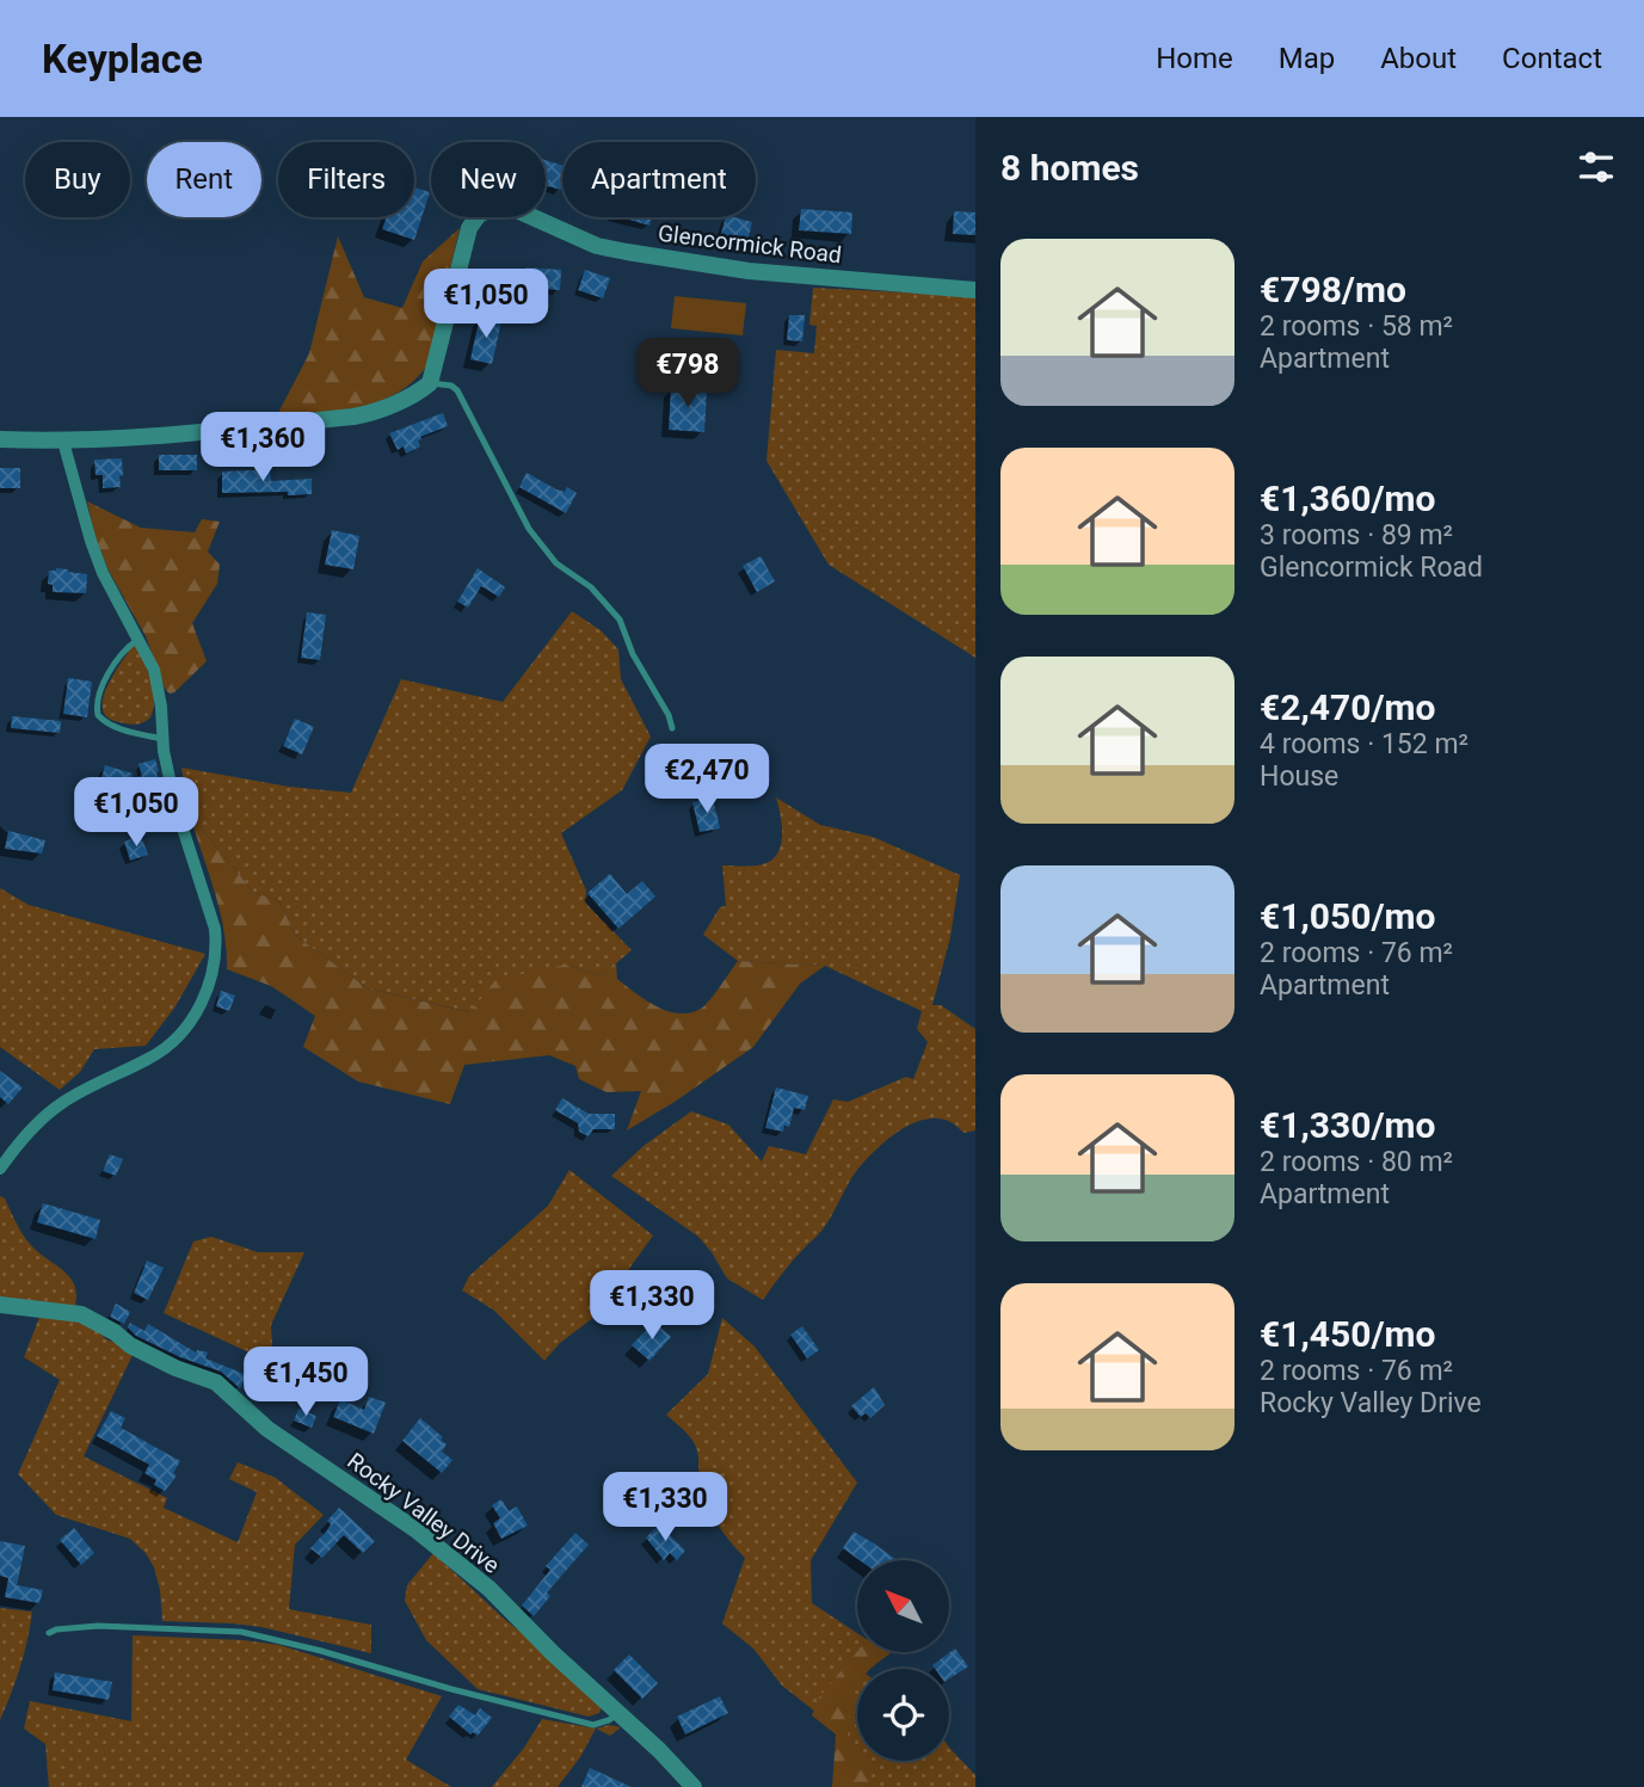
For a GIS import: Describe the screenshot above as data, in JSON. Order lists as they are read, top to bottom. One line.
{"streets":{"street":["Glencormick Road","Rocky Valley Drive"]},"north":"top left","page":{"header":"Keyplace","nav":["Home","Map","About","Contact"],"heading":"8 homes","chip":["Buy","Rent","Filters","New","Apartment"],"list":[{"name":"€798/mo","note":"2 rooms · 58 m² · Apartment"},{"name":"€1,360/mo","note":"3 rooms · 89 m² · Glencormick Road"},{"name":"€2,470/mo","note":"4 rooms · 152 m² · House"},{"name":"€1,050/mo","note":"2 rooms · 76 m² · Apartment"},{"name":"€1,330/mo","note":"2 rooms · 80 m² · Apartment"},{"name":"€1,450/mo","note":"2 rooms · 76 m² · Rocky Valley Drive"}],"price":["€1,050","€798","€1,360","€2,470","€1,050","€1,330","€1,450","€1,330"]}}
